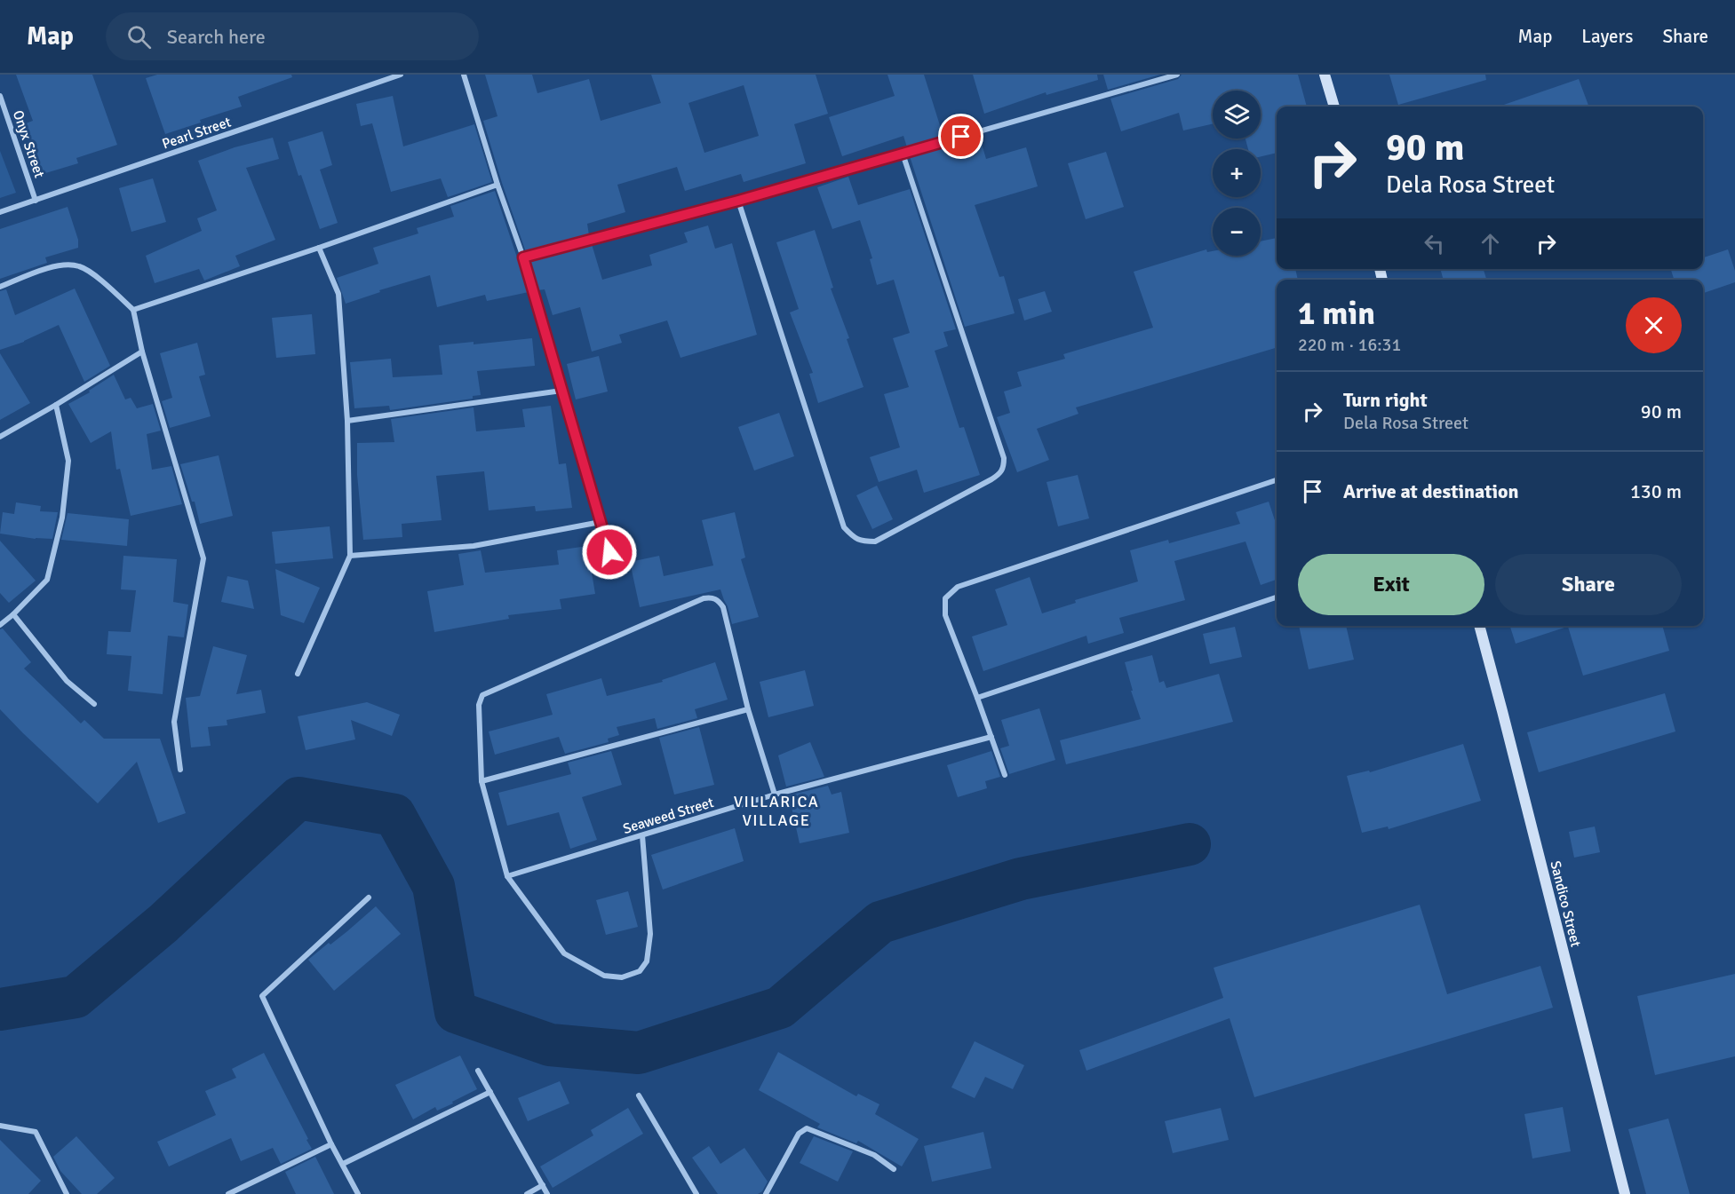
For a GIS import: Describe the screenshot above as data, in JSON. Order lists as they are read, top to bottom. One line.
{"streets":{"main road":["Sandico Street"],"street":["Pearl Street","Onyx Street","Seaweed Street"]},"crossings":[["Pearl Street","Onyx Street"]],"districts":["VILLARICA VILLAGE"],"page":{"header":"Map","search":"Search here","nav":["Map","Layers","Share"],"map_buttons":["+","−"],"turn":["90 m","Dela Rosa Street"],"heading":["1 min","220 m · 16:31"],"list":[{"name":"Turn right","note":"Dela Rosa Street","value":"90 m"},{"name":"Arrive at destination","value":"130 m"}],"buttons":["Exit","Share"]}}
